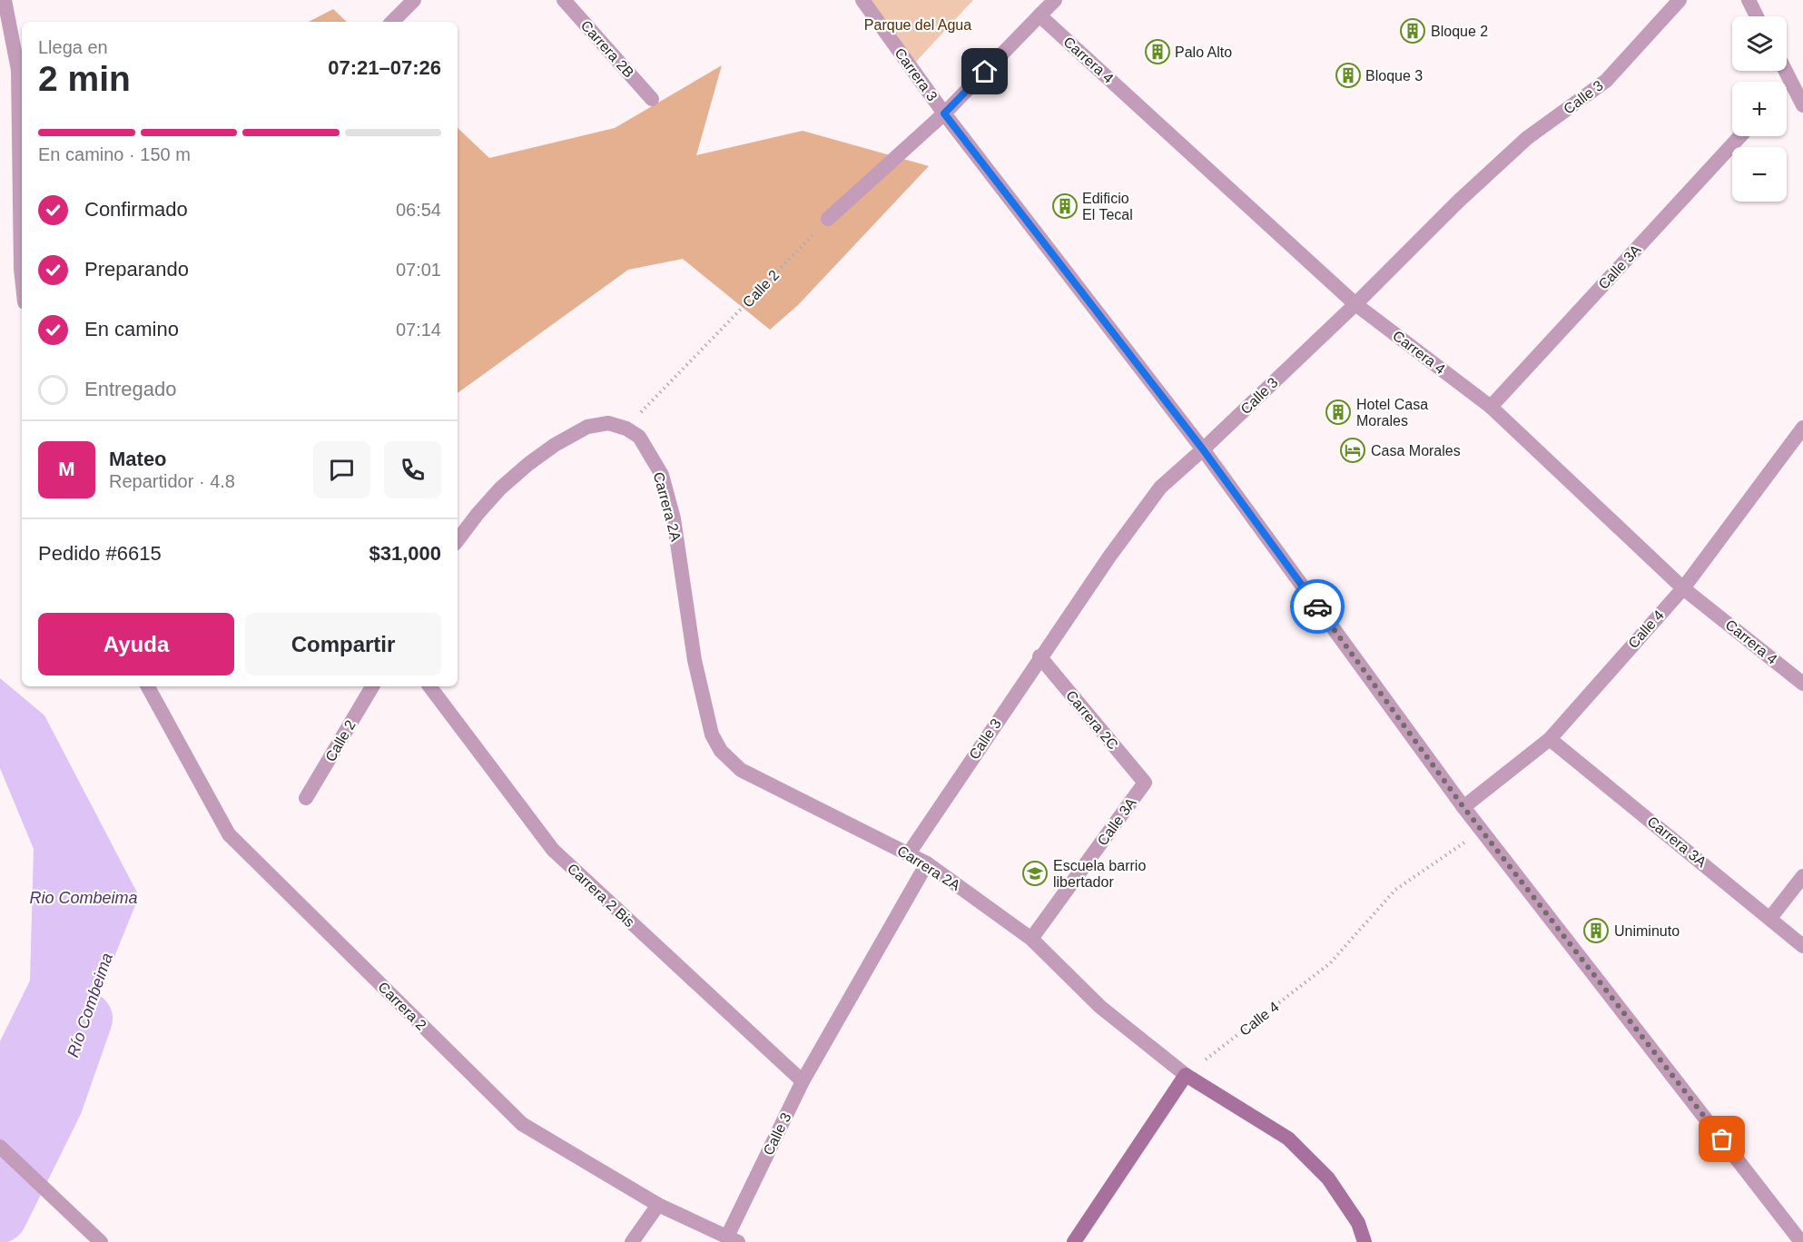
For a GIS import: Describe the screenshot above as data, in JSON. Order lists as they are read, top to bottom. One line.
{"streets":{"main road":["Carrera 2A"],"street":["Carrera 2B","Carrera 4","Carrera 3","Calle 3","Calle 3A","Calle 2","Calle 4","Carrera 2C","Carrera 3A","Carrera 2 Bis","Carrera 2"]},"crossings":[["Carrera 4","Calle 3"],["Carrera 4","Calle 3A"],["Carrera 4","Calle 4"],["Carrera 3","Calle 3"],["Carrera 3","Calle 4"],["Calle 3","Carrera 2A"],["Calle 3","Carrera 2C"],["Calle 3","Carrera 2 Bis"],["Calle 3","Carrera 2"],["Calle 3A","Carrera 2A"],["Calle 3A","Carrera 2C"],["Calle 2","Carrera 2A"],["Carrera 2A","Calle 4"],["Calle 4","Carrera 3A"]],"water":["Rio Combeima","Río Combeima"],"parks":["Parque del Agua"],"places":{"building":["Bloque 2","Palo Alto","Bloque 3","Edificio El Tecal","Hotel Casa Morales","Uniminuto"],"hotel":["Casa Morales"],"school or university":["Escuela barrio libertador"]},"page":{"map_buttons":["+","−"],"heading":["2 min","Llega en","07:21–07:26"],"panel":["Mateo","Repartidor · 4.8","Pedido #6615","$31,000"],"bar":"En camino · 150 m","list":[["Confirmado","06:54"],["Preparando","07:01"],["En camino","07:14"],"Entregado"],"round":"M","buttons":["Ayuda","Compartir"]}}
